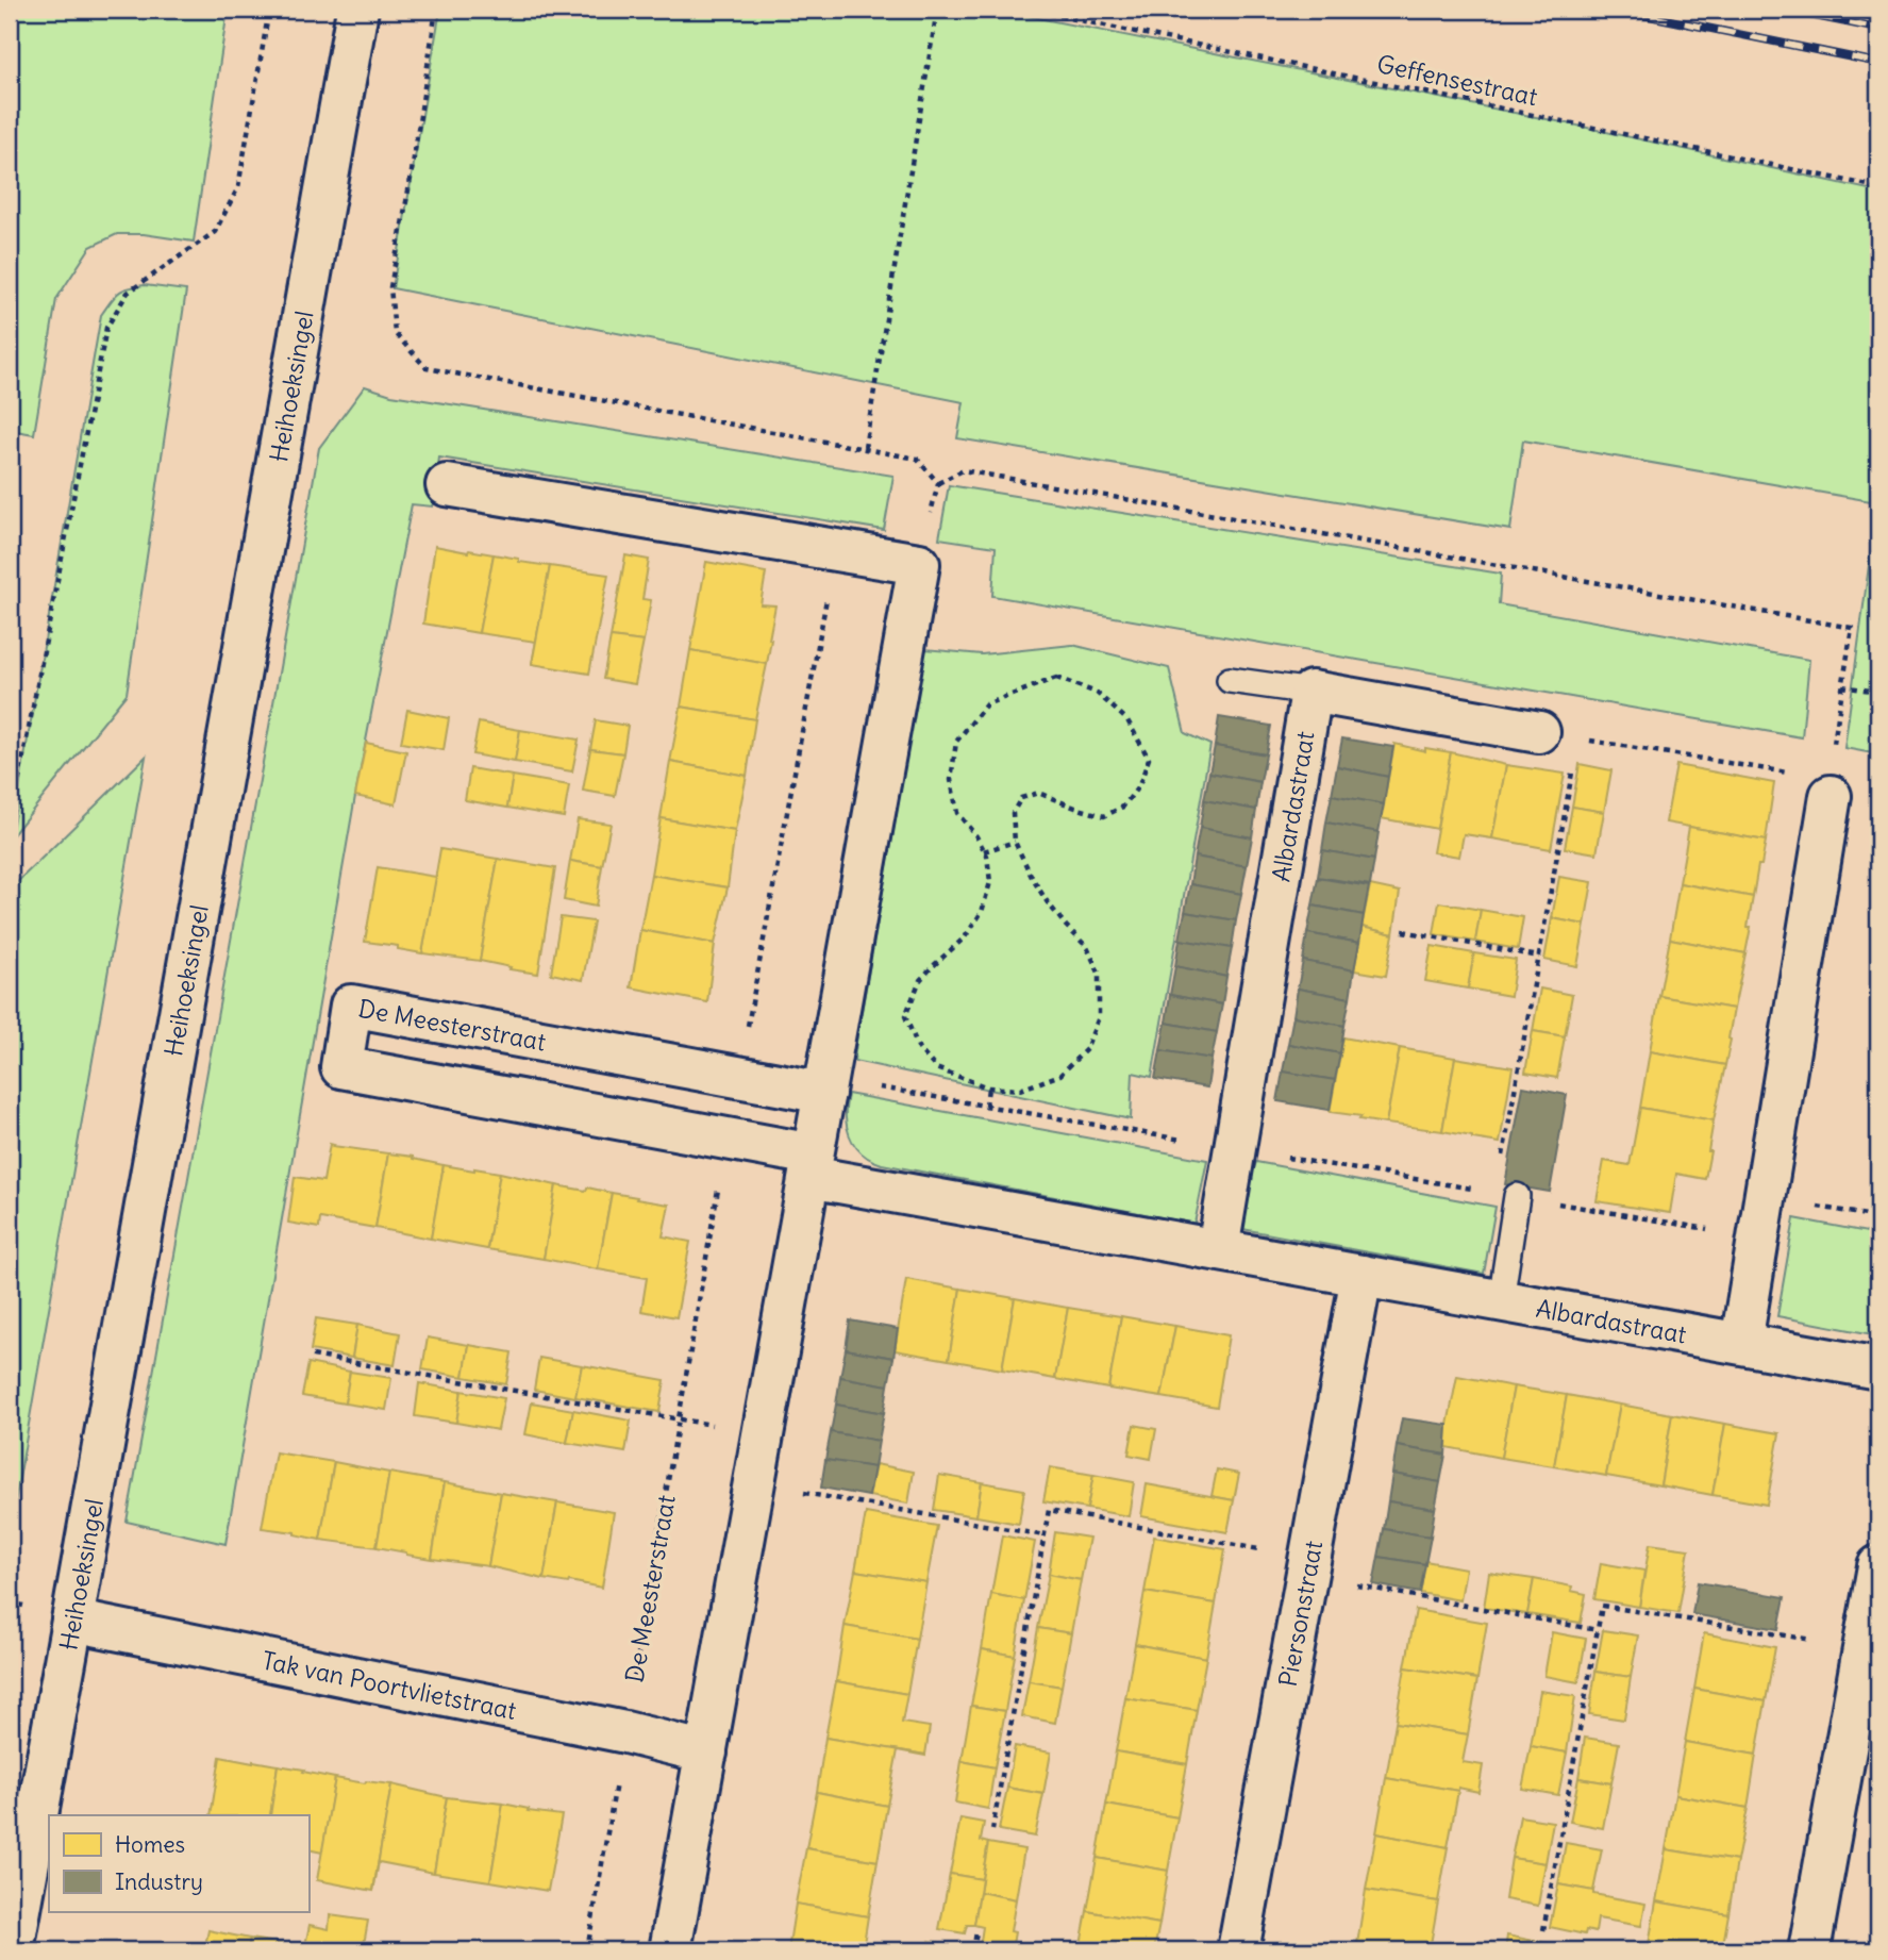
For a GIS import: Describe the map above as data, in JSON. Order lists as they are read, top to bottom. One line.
{"streets":{"street":["Heihoeksingel","Albardastraat","De Meesterstraat","Piersonstraat","Tak van Poortvlietstraat"],"path":["Geffensestraat"]},"crossings":[["Heihoeksingel","Tak van Poortvlietstraat"],["Albardastraat","De Meesterstraat"],["Albardastraat","Piersonstraat"],["De Meesterstraat","Tak van Poortvlietstraat"]],"legend":["Homes","Industry"]}
